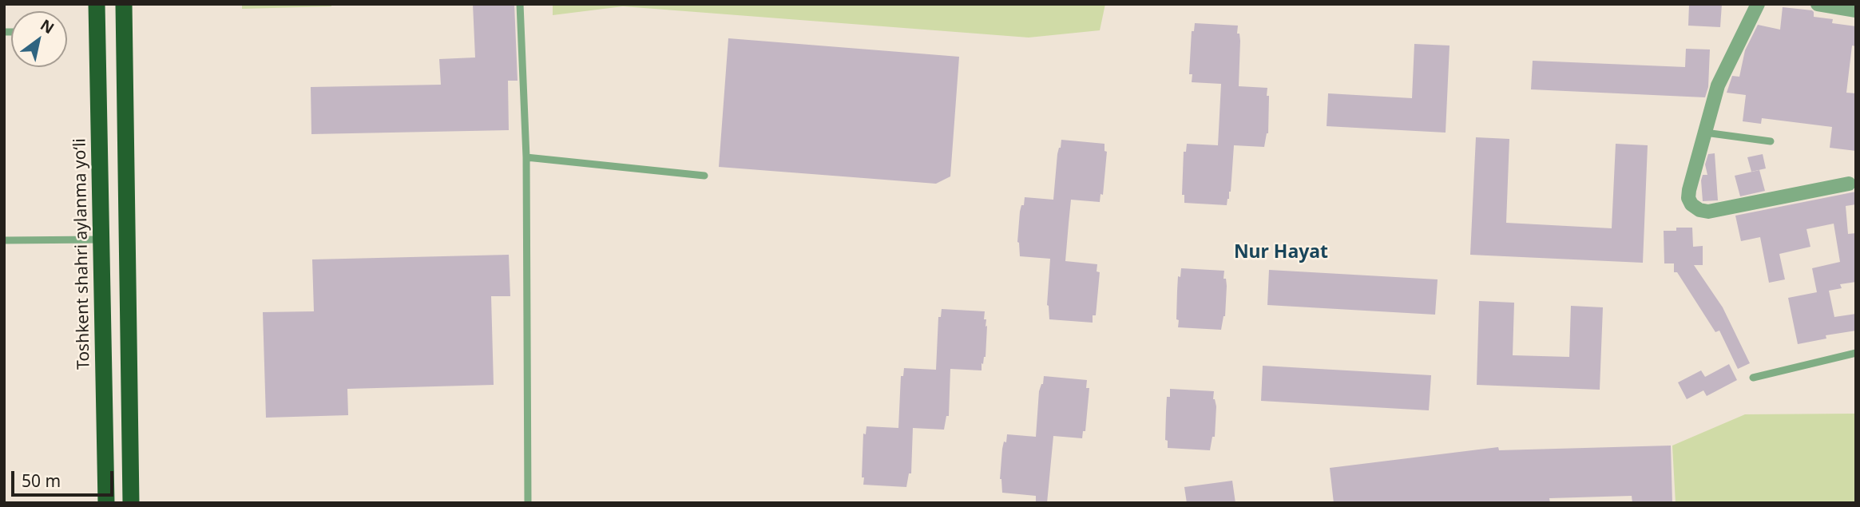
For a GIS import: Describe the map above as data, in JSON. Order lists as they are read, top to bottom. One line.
{"streets":{"highway":["Toshkent shahri aylanma yoʻli"]},"districts":["Nur Hayat"],"scale_bar":"50 m","north":"top right"}
